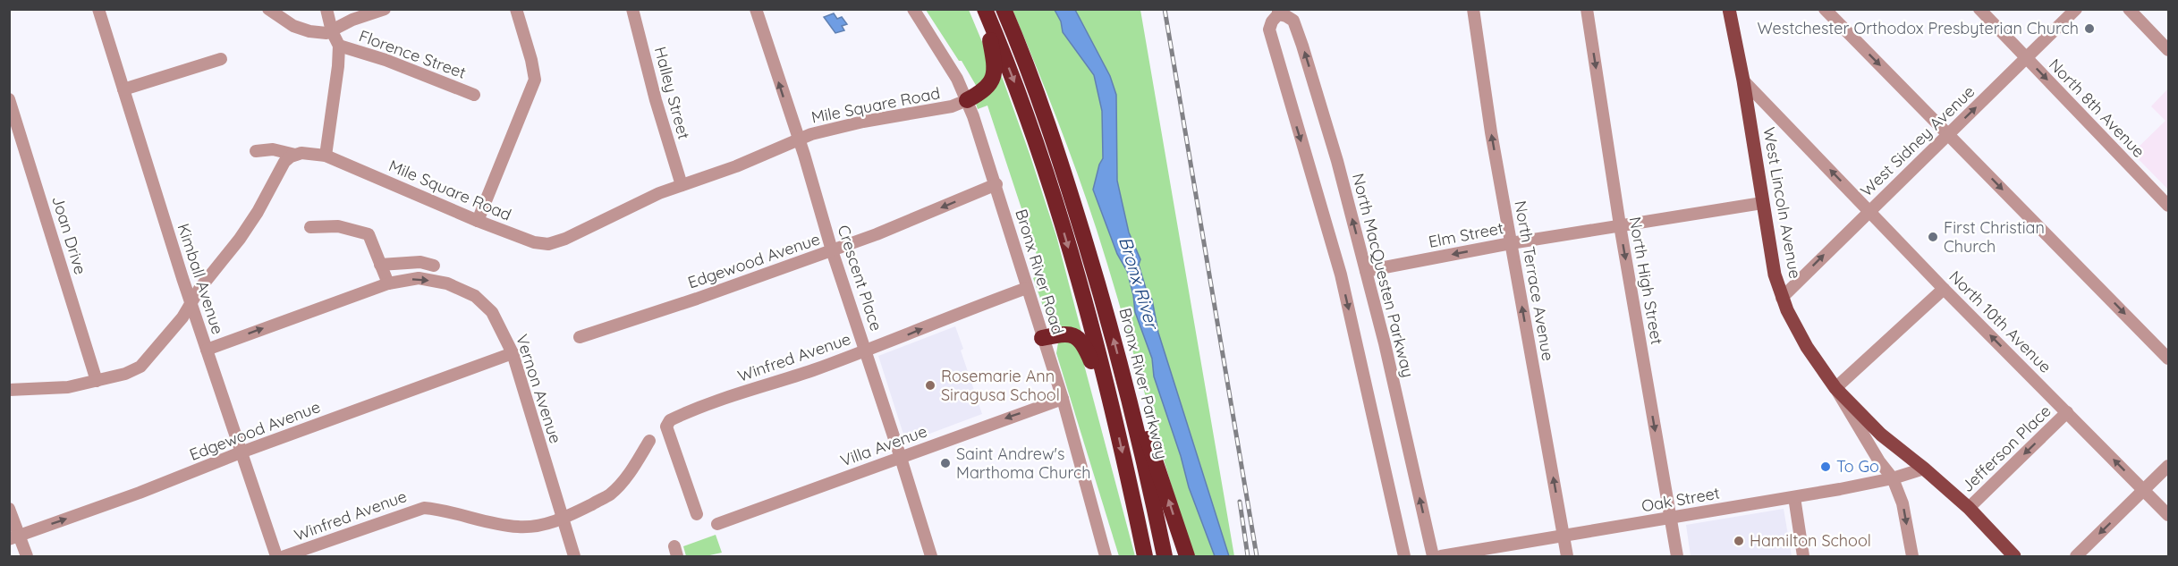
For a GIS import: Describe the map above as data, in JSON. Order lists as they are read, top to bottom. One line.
{"streets":{"highway":["Bronx River Parkway"],"main road":["West Lincoln Avenue"],"street":["Florence Street","Halley Street","Mile Square Road","North 8th Avenue","West Sidney Avenue","Joan Drive","Elm Street","Edgewood Avenue","Bronx River Road","North MacQuesten Parkway","Crescent Place","Kimball Avenue","North Terrace Avenue","North High Street","North 10th Avenue","Winfred Avenue","Vernon Avenue","Villa Avenue","Jefferson Place","Oak Street"]},"crossings":[["Halley Street","Mile Square Road"],["Mile Square Road","Bronx River Road"],["Mile Square Road","Crescent Place"],["North 8th Avenue","West Sidney Avenue"],["West Sidney Avenue","West Lincoln Avenue"],["West Sidney Avenue","North 10th Avenue"],["West Lincoln Avenue","Elm Street"],["West Lincoln Avenue","North 10th Avenue"],["West Lincoln Avenue","Jefferson Place"],["West Lincoln Avenue","Oak Street"],["Elm Street","North MacQuesten Parkway"],["Elm Street","North Terrace Avenue"],["Elm Street","North High Street"],["Edgewood Avenue","Bronx River Road"],["Edgewood Avenue","Crescent Place"],["Edgewood Avenue","Kimball Avenue"],["Edgewood Avenue","Vernon Avenue"],["Bronx River Road","Winfred Avenue"],["Bronx River Road","Villa Avenue"],["Crescent Place","Winfred Avenue"],["Crescent Place","Villa Avenue"],["Kimball Avenue","Vernon Avenue"],["North Terrace Avenue","Oak Street"],["North High Street","Oak Street"],["North 10th Avenue","Jefferson Place"],["Winfred Avenue","Vernon Avenue"]],"one_way":["Elm Street","North Terrace Avenue","North High Street","North 10th Avenue","Vernon Avenue","Villa Avenue","Jefferson Place"],"water":["Bronx River"],"places":["Westchester Orthodox Presbyterian Church","First Christian Church","Rosemarie Ann Siragusa School","Saint Andrew's Marthoma Church","To Go","Hamilton School"]}
